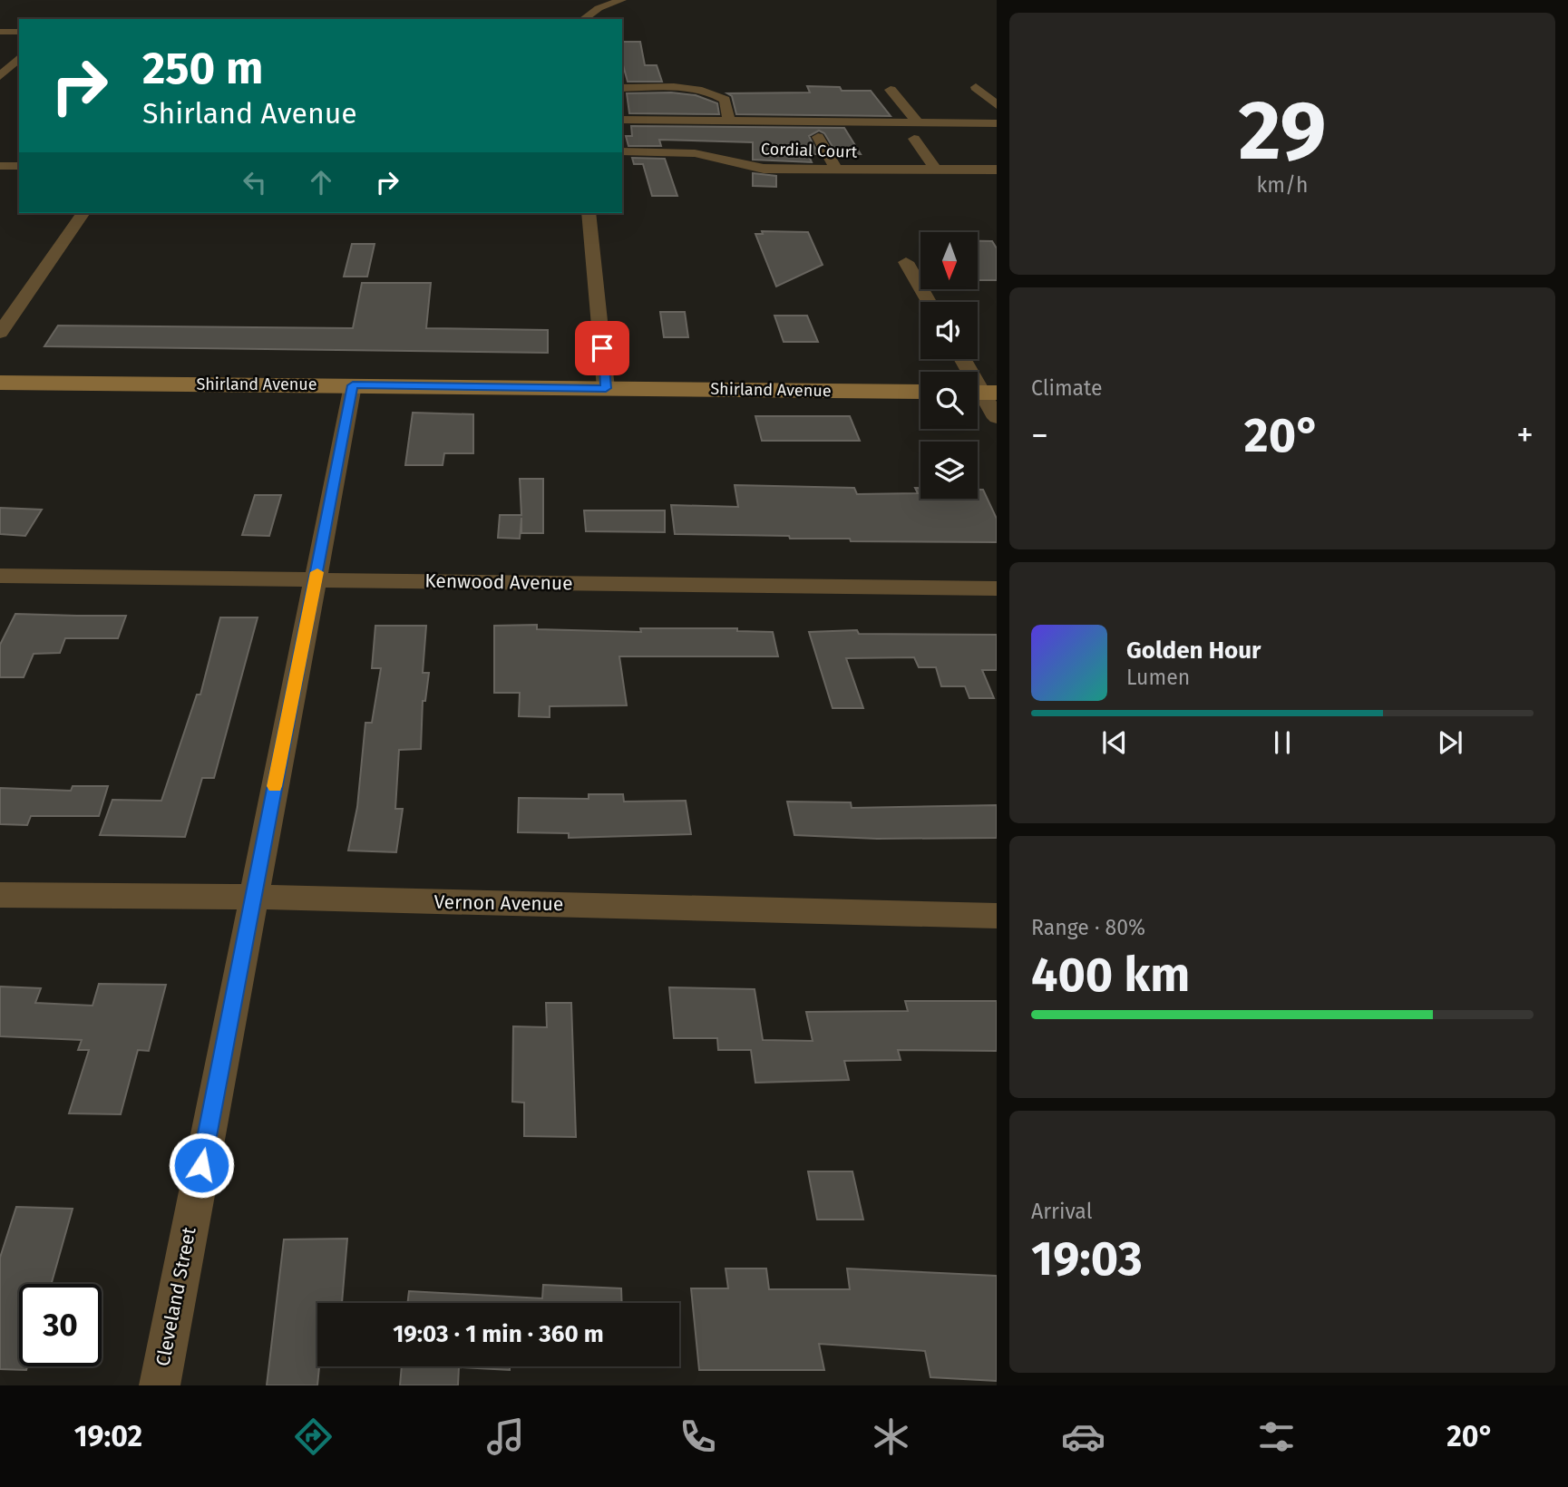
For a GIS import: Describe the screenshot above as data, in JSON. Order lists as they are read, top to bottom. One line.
{"streets":{"street":["Cordial Court","Shirland Avenue","Kenwood Avenue","Vernon Avenue","Cleveland Street"]},"crossings":[["Shirland Avenue","Cleveland Street"],["Kenwood Avenue","Cleveland Street"],["Vernon Avenue","Cleveland Street"]],"north":"bottom","page":{"tile":[["29","km/h"],"Climate",["Range · 80%","400 km"],["Arrival","19:03"]],"turn":["250 m","Shirland Avenue"],"heat":["−","20°","+"],"song":["Golden Hour","Lumen"],"limit":"30","trip":"19:03 · 1 min · 360 m","tabs":["19:02","20°"]}}
